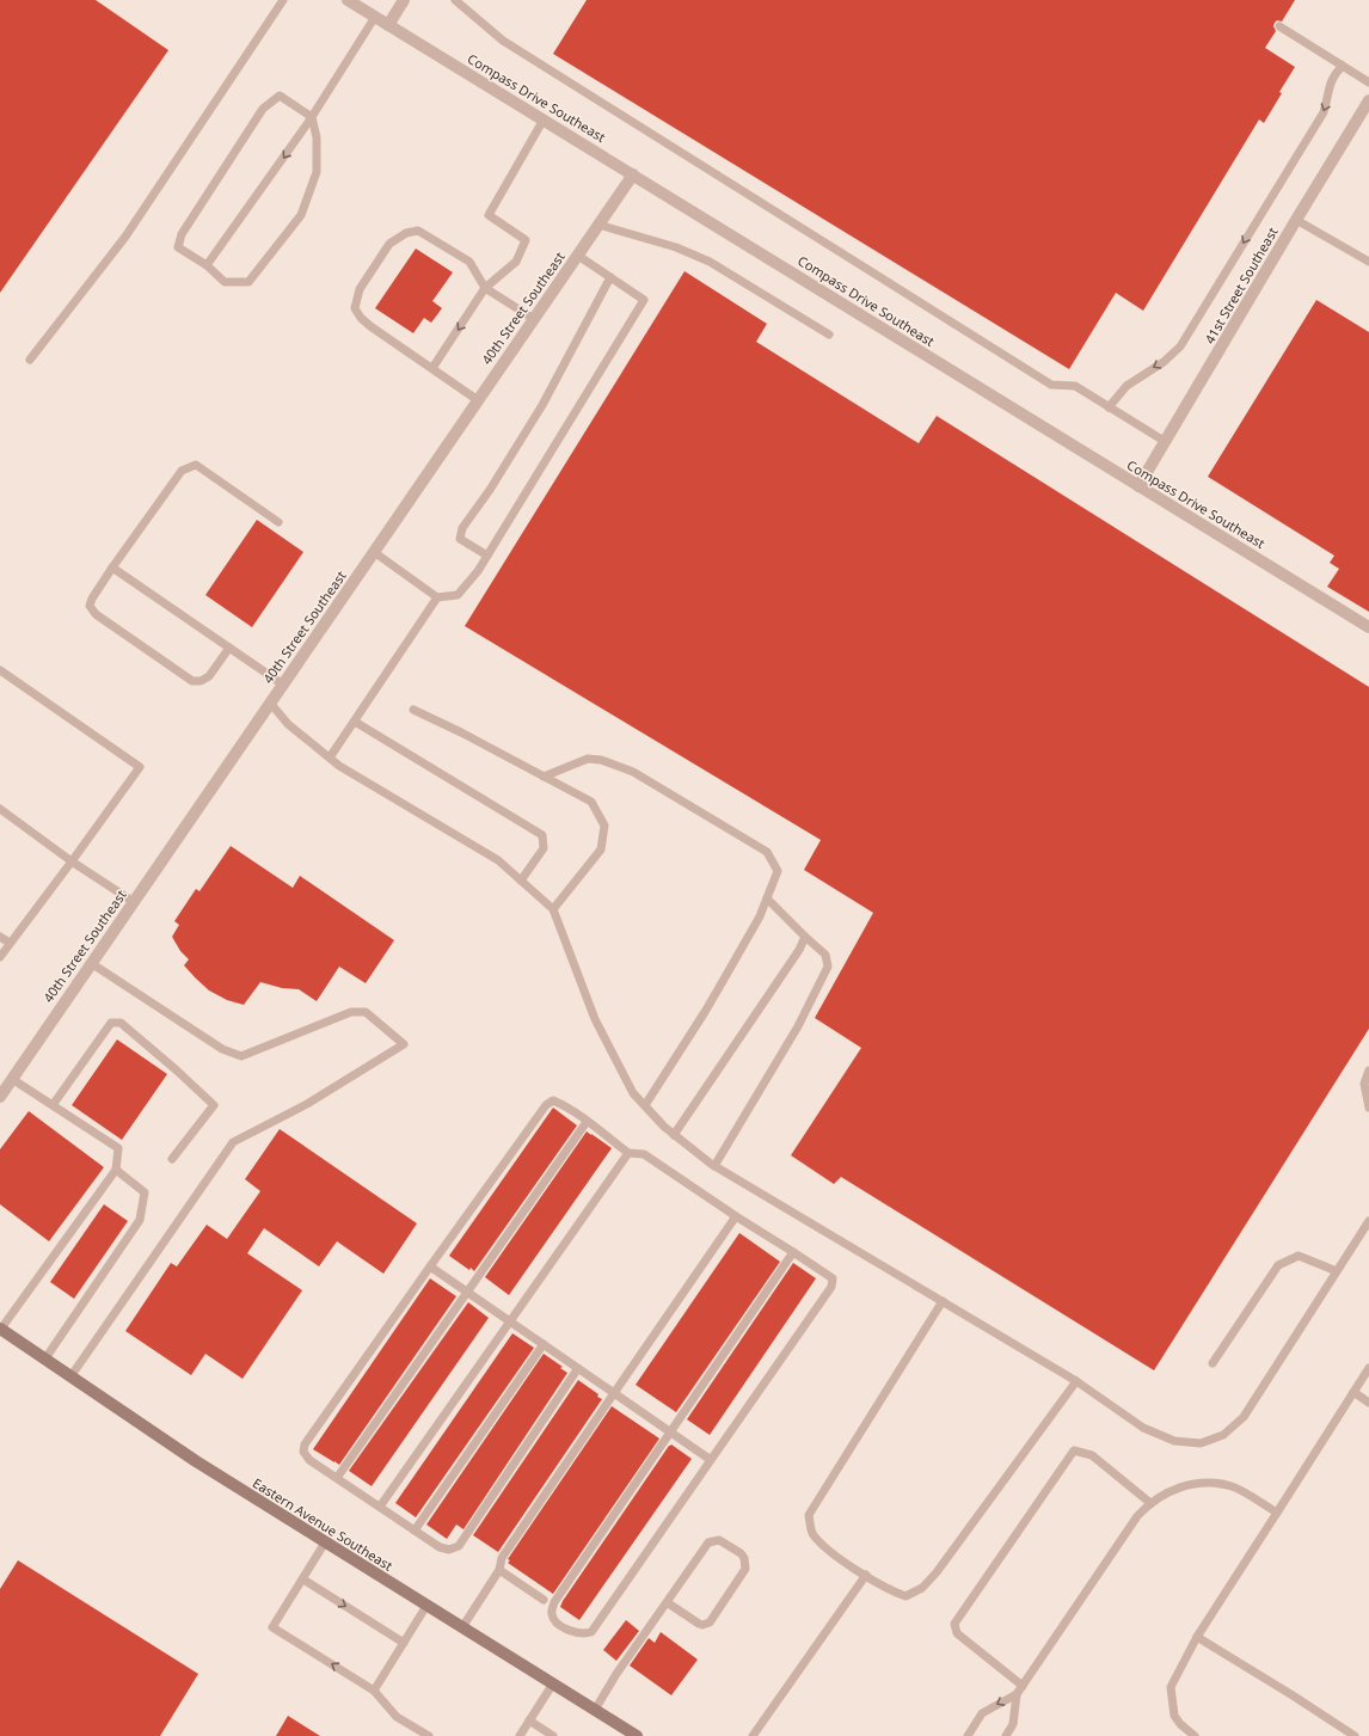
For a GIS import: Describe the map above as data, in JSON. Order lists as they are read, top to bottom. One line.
{"streets":{"main road":["Eastern Avenue Southeast"],"street":["Compass Drive Southeast","41st Street Southeast","40th Street Southeast"]},"crossings":[["Compass Drive Southeast","41st Street Southeast"],["Compass Drive Southeast","40th Street Southeast"]]}
